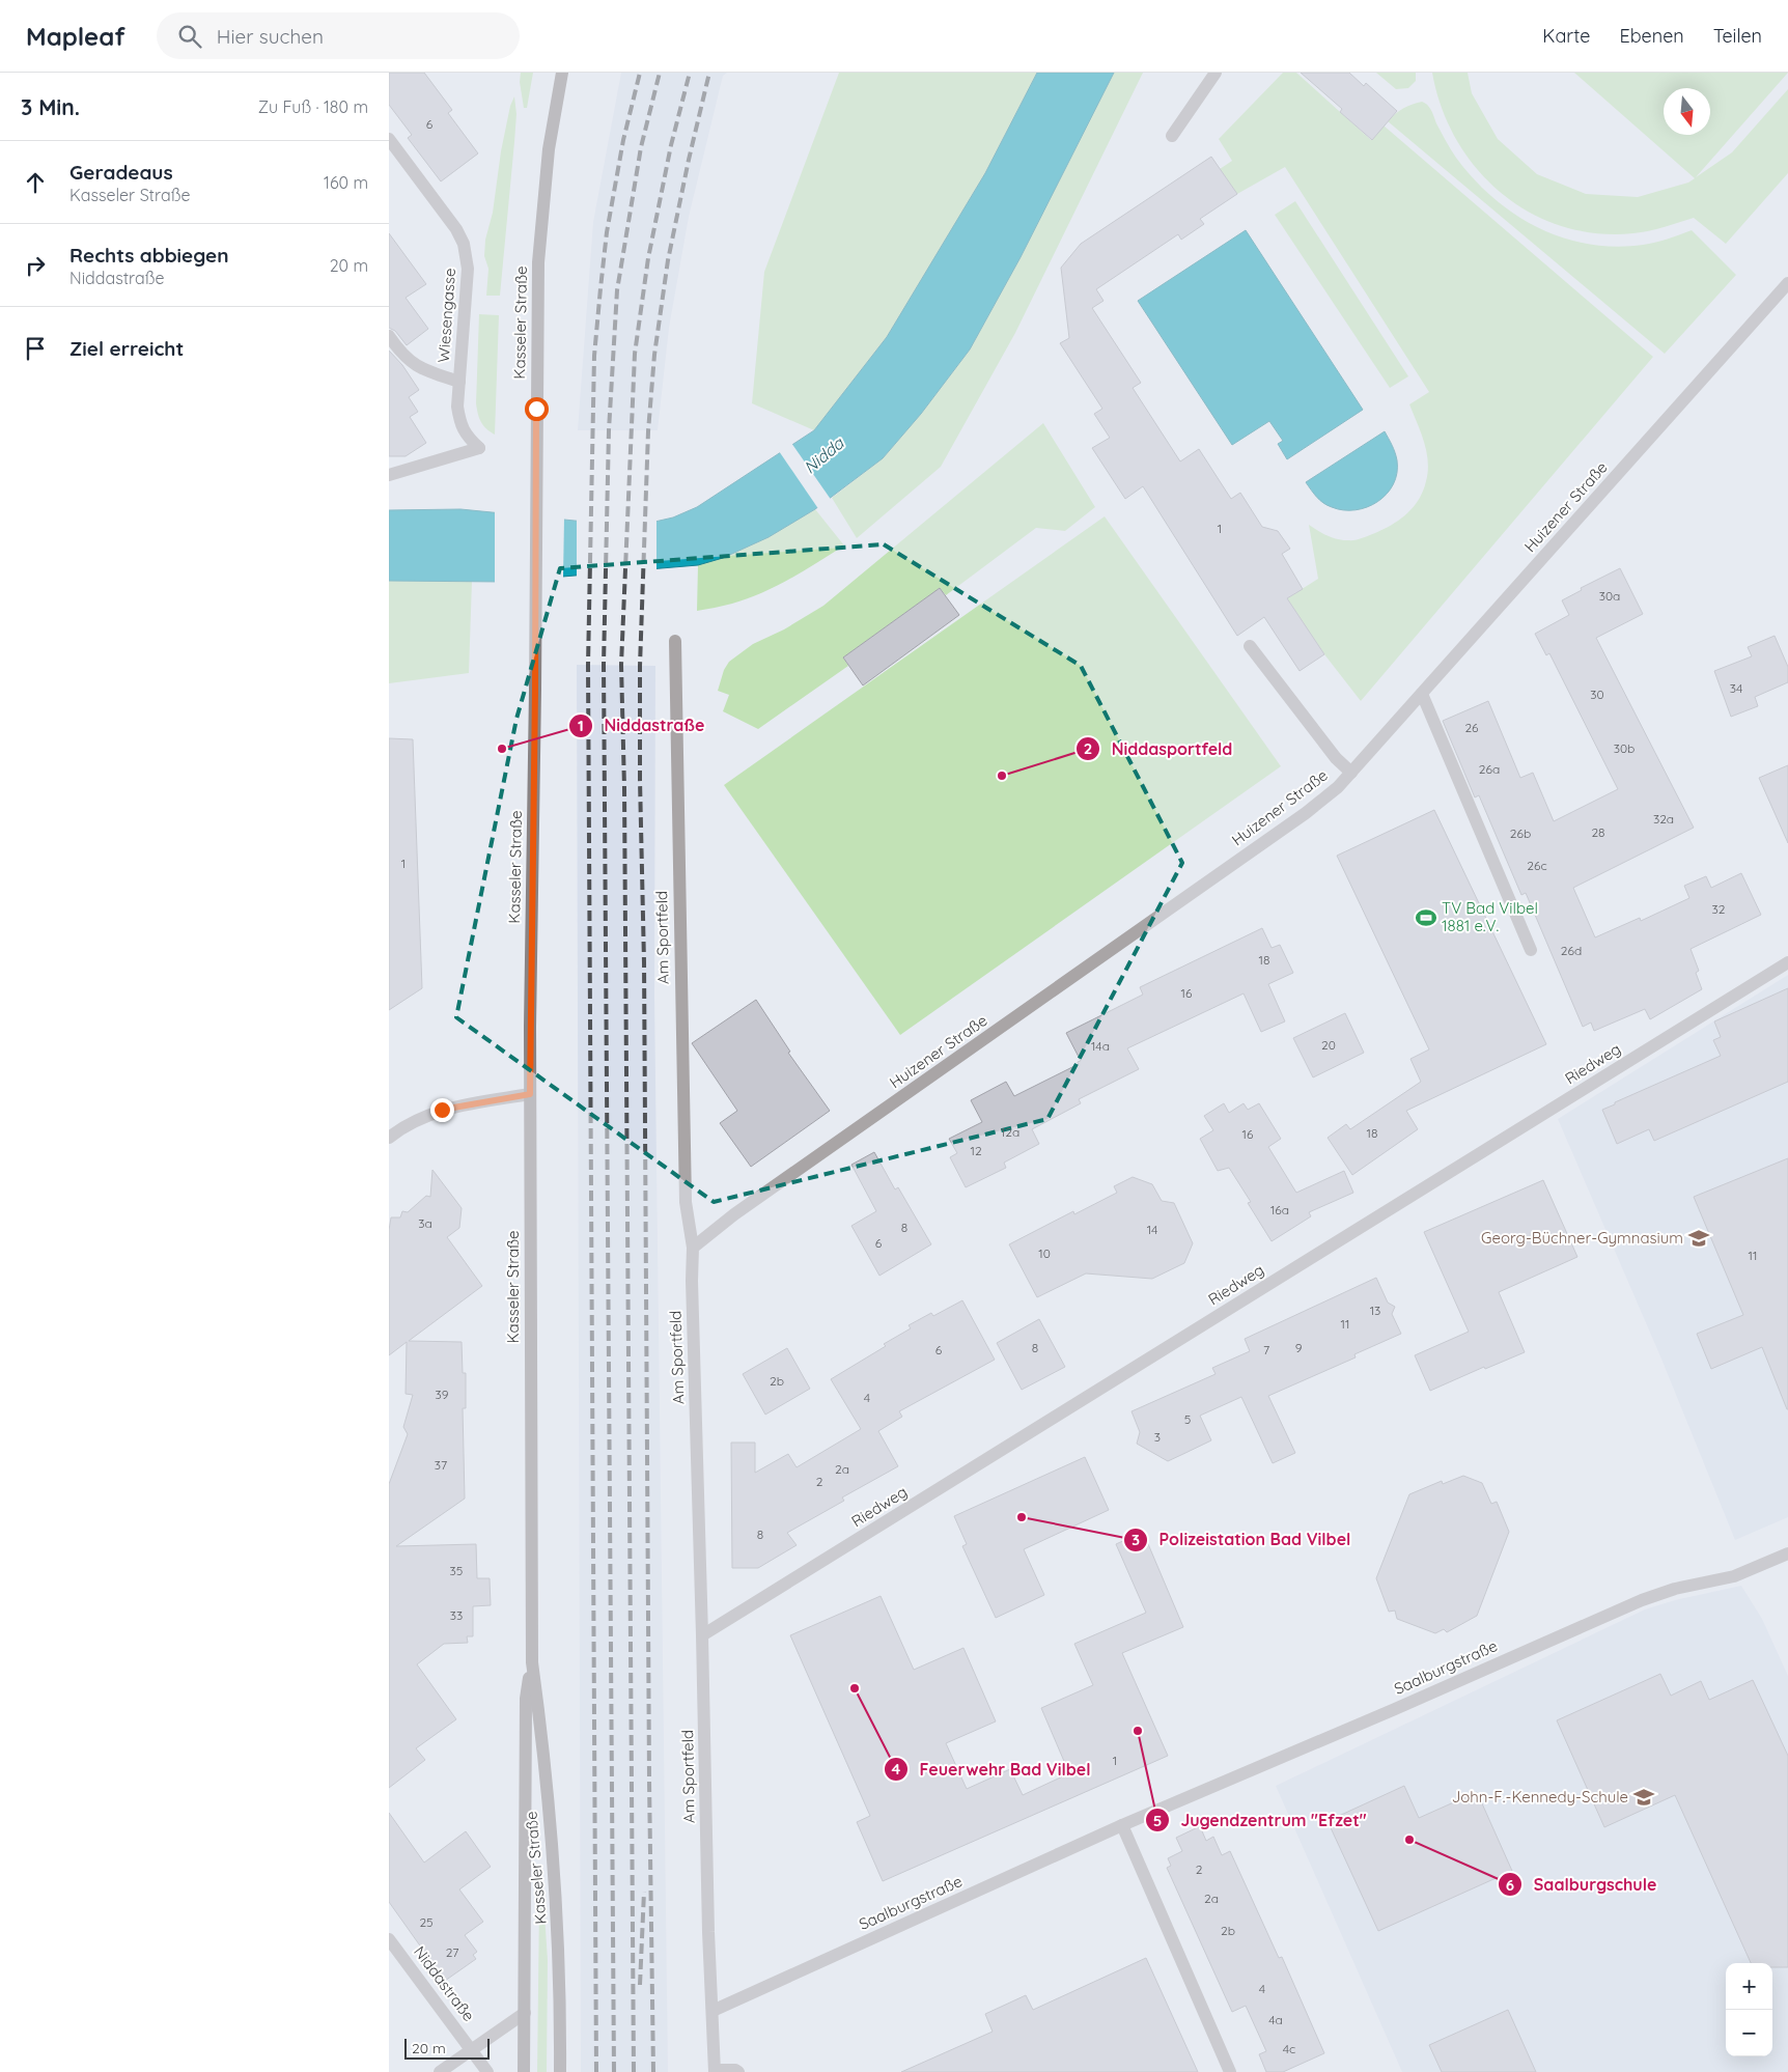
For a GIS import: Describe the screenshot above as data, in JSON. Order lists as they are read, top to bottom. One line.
{"streets":{"main road":["Kasseler Straße"],"street":["Wiesengasse","Huizener Straße","Am Sportfeld","Riedweg","Saalburgstraße","Niddastraße"]},"crossings":[["Huizener Straße","Am Sportfeld"],["Am Sportfeld","Riedweg"],["Am Sportfeld","Saalburgstraße"]],"water":["Nidda"],"places":{"other":["Niddastraße","Niddasportfeld","Polizeistation Bad Vilbel","Feuerwehr Bad Vilbel","Jugendzentrum \"Efzet\"","Saalburgschule"],"sports":["TV Bad Vilbel 1881 e.V."],"school or university":["Georg-Büchner-Gymnasium","John-F.-Kennedy-Schule"]},"house_numbers":["6","1","30a","34","30","26","30b","26a","32a","28","26b","1","26c","32","26d","18","16","20","14a","12a","18","16","12","16a","3a","8","14","6","10","11","13","11","8","9","6","7","2b","39","4","5","3","37","2a","2","8","35","33","1","2","2a","25","2b","27","4","4a","4c"],"scale_bar":"20 m","north":"bottom","page":{"header":"Mapleaf","search":"Hier suchen","nav":["Karte","Ebenen","Teilen"],"heading":["3 Min.","Zu Fuß · 180 m"],"list":[["Geradeaus","Kasseler Straße","160 m"],["Rechts abbiegen","Niddastraße","20 m"],"Ziel erreicht"],"map_buttons":["+","−"],"scale":"20 m"}}
